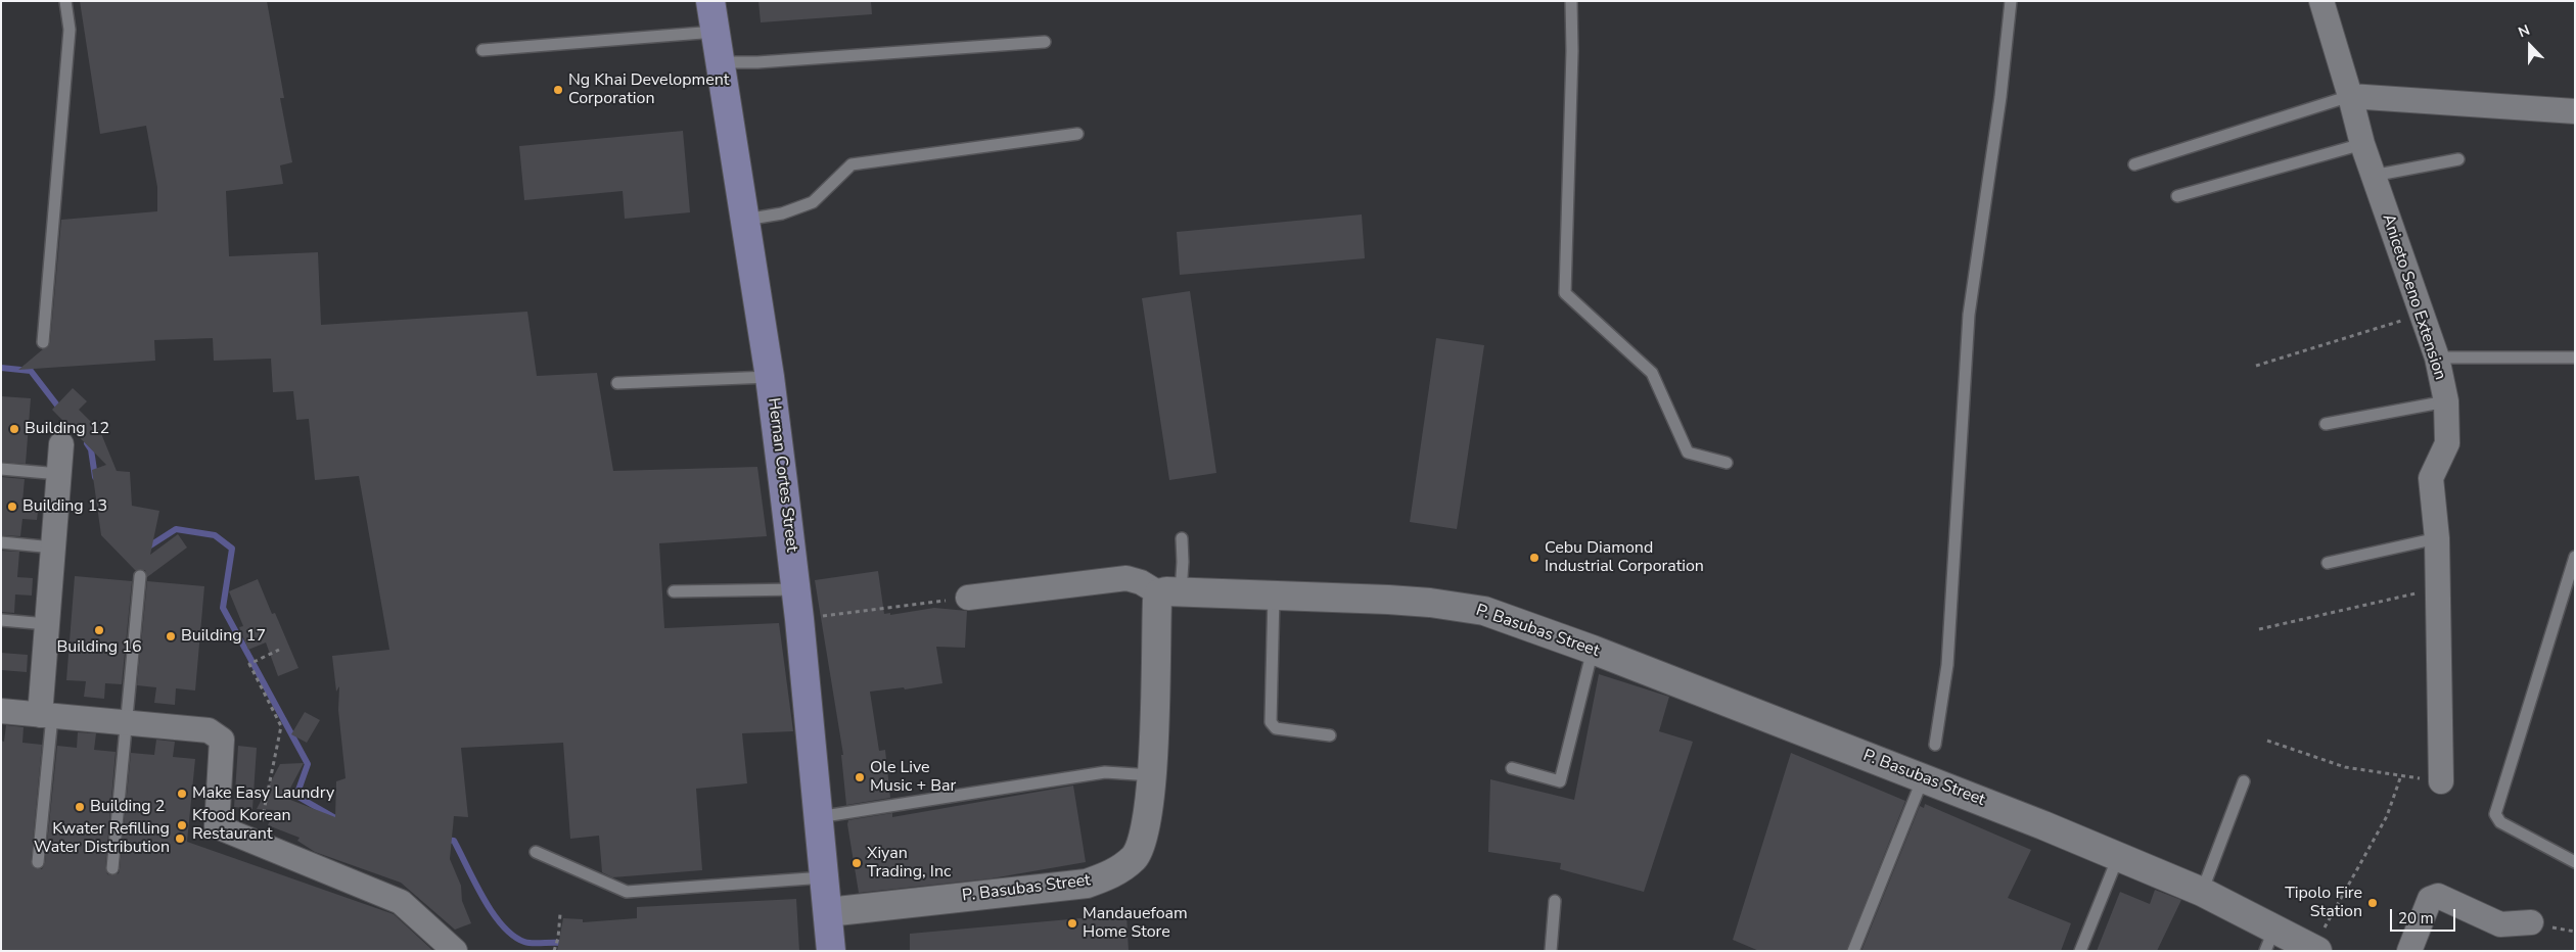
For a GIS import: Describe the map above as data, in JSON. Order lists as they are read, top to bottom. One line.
{"streets":{"main road":["Hernan Cortes Street"],"street":["Aniceto Seno Extension","P. Basubas Street"]},"crossings":[["Hernan Cortes Street","P. Basubas Street"]],"places":["Ng Khai Development Corporation","Building 12","Building 13","Cebu Diamond Industrial Corporation","Building 16","Building 17","Ole Live Music + Bar","Make Easy Laundry","Building 2","Kfood Korean Restaurant","Kwater Refilling Water Distribution","Xiyan Trading, Inc","Tipolo Fire Station","Mandauefoam Home Store"],"scale_bar":"20 m","north":"top"}
